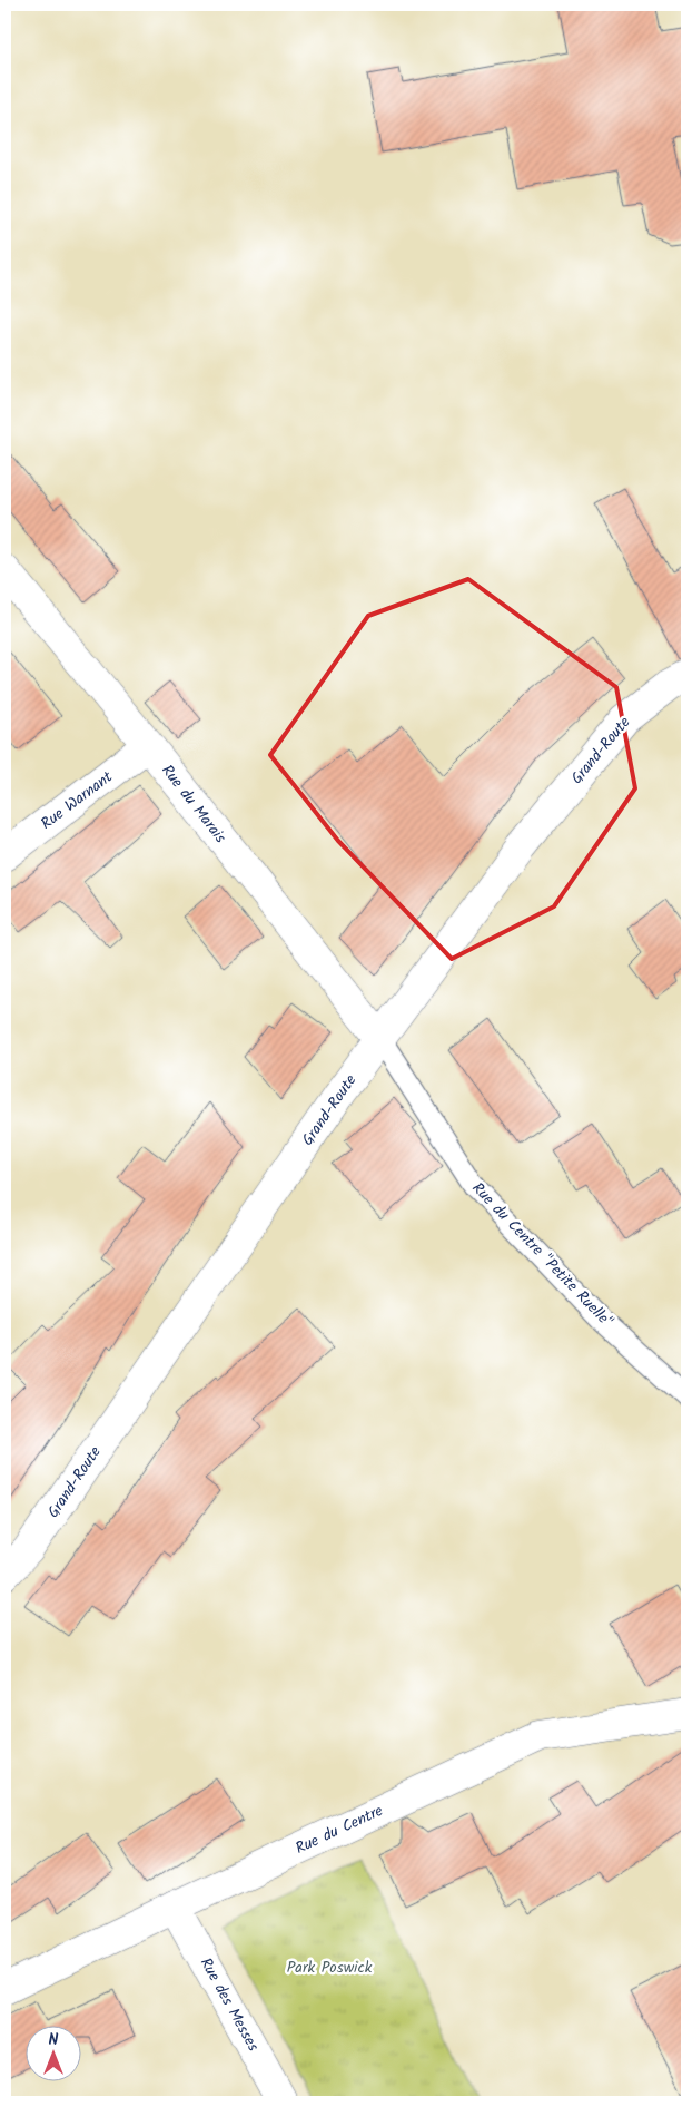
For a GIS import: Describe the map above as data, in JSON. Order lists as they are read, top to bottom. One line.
{"streets":{"street":["Grand-Route","Rue Warnant","Rue du Marais","Rue du Centre","Rue des Messes"],"lane":["Rue du Centre \"Petite Ruelle\""]},"crossings":[["Grand-Route","Rue du Marais"],["Grand-Route","Rue du Centre \"Petite Ruelle\""],["Rue Warnant","Rue du Marais"],["Rue du Marais","Rue du Centre \"Petite Ruelle\""],["Rue du Centre","Rue des Messes"]],"parks":["Park Poswick"],"north":"top"}
